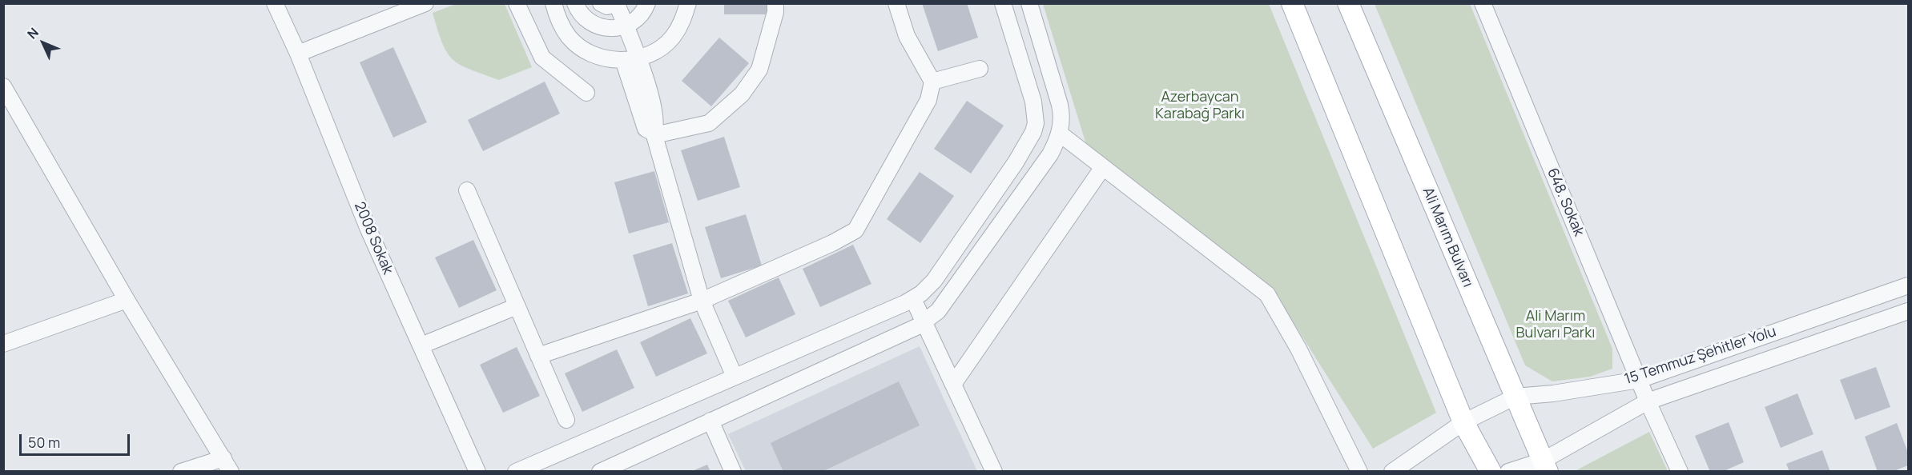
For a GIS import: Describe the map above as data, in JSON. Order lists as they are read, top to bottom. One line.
{"streets":{"main road":["Ali Marım Bulvarı"],"street":["648. Sokak","2008 Sokak","15 Temmuz Şehitler Yolu"]},"crossings":[["648. Sokak","15 Temmuz Şehitler Yolu"],["Ali Marım Bulvarı","15 Temmuz Şehitler Yolu"]],"parks":["Azerbaycan Karabağ Parkı","Ali Marım Bulvarı Parkı"],"scale_bar":"50 m","north":"top left"}
